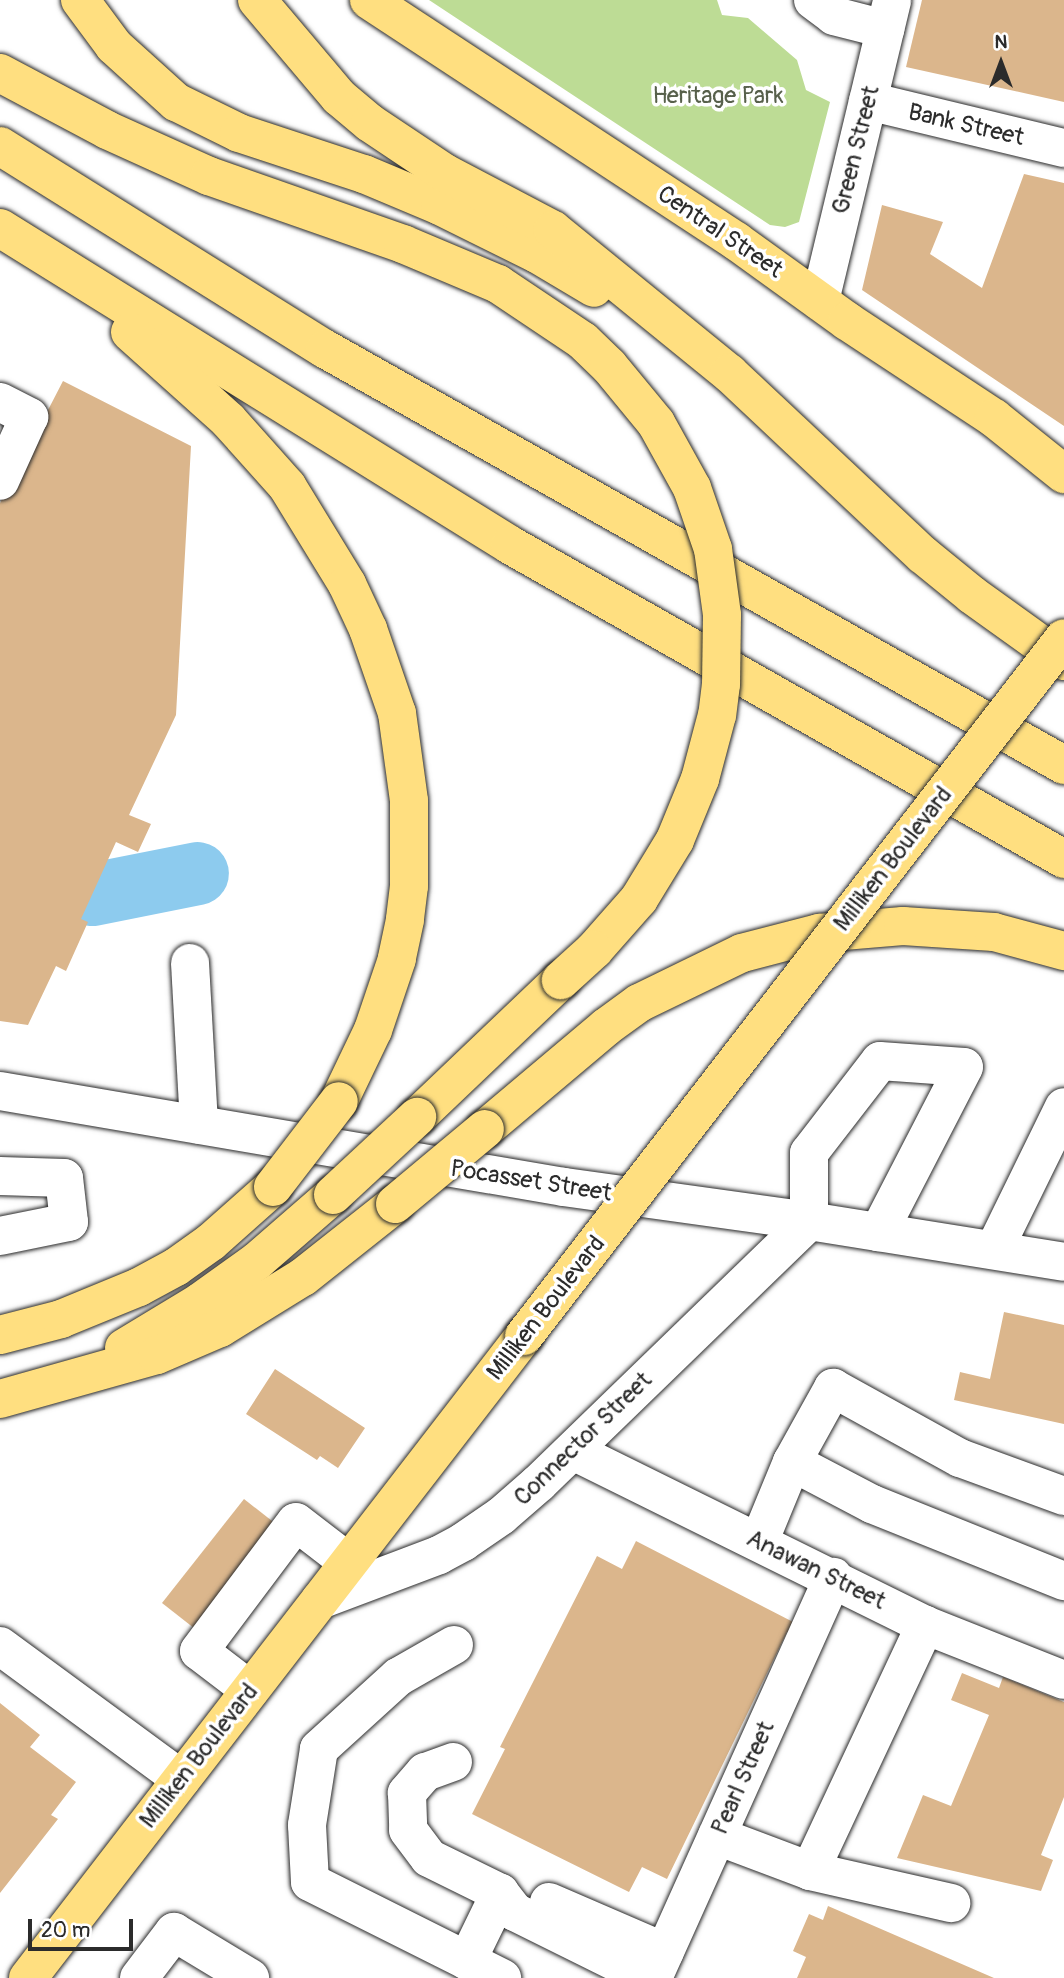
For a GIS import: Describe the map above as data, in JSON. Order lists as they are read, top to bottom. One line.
{"streets":{"main road":["Central Street","Milliken Boulevard"],"street":["Bank Street","Green Street","Pocasset Street","Connector Street","Anawan Street","Pearl Street"]},"crossings":[["Bank Street","Green Street"],["Green Street","Central Street"],["Milliken Boulevard","Connector Street"],["Pocasset Street","Connector Street"],["Connector Street","Anawan Street"],["Anawan Street","Pearl Street"]],"parks":["Heritage Park"],"scale_bar":"20 m","north":"top"}
